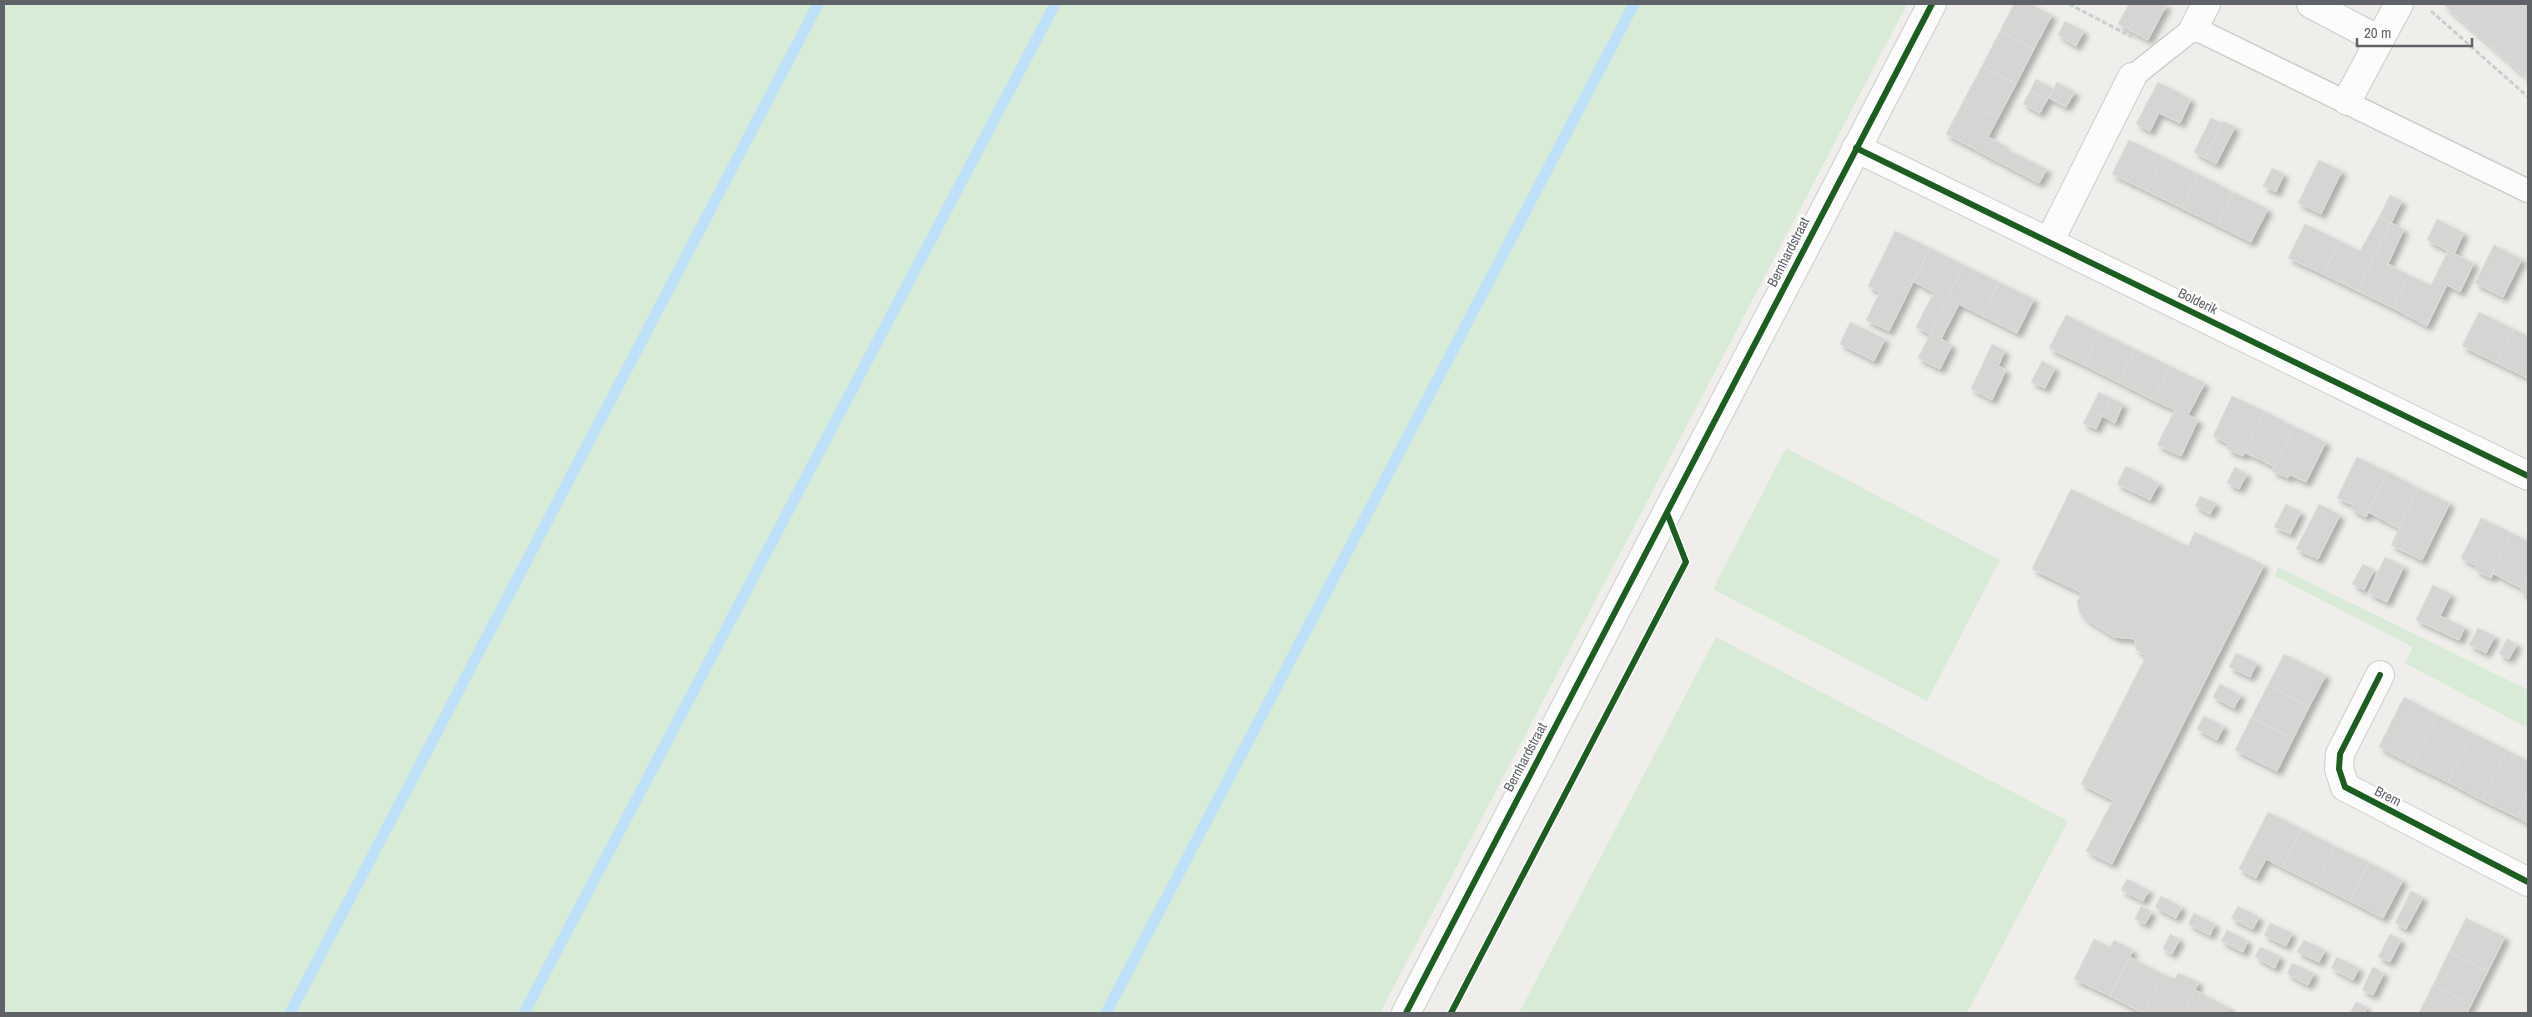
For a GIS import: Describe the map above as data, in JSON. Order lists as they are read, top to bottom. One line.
{"streets":{"street":["Bernhardstraat","Bolderik","Brem"]},"crossings":[["Bernhardstraat","Bolderik"]],"scale_bar":"20 m"}
